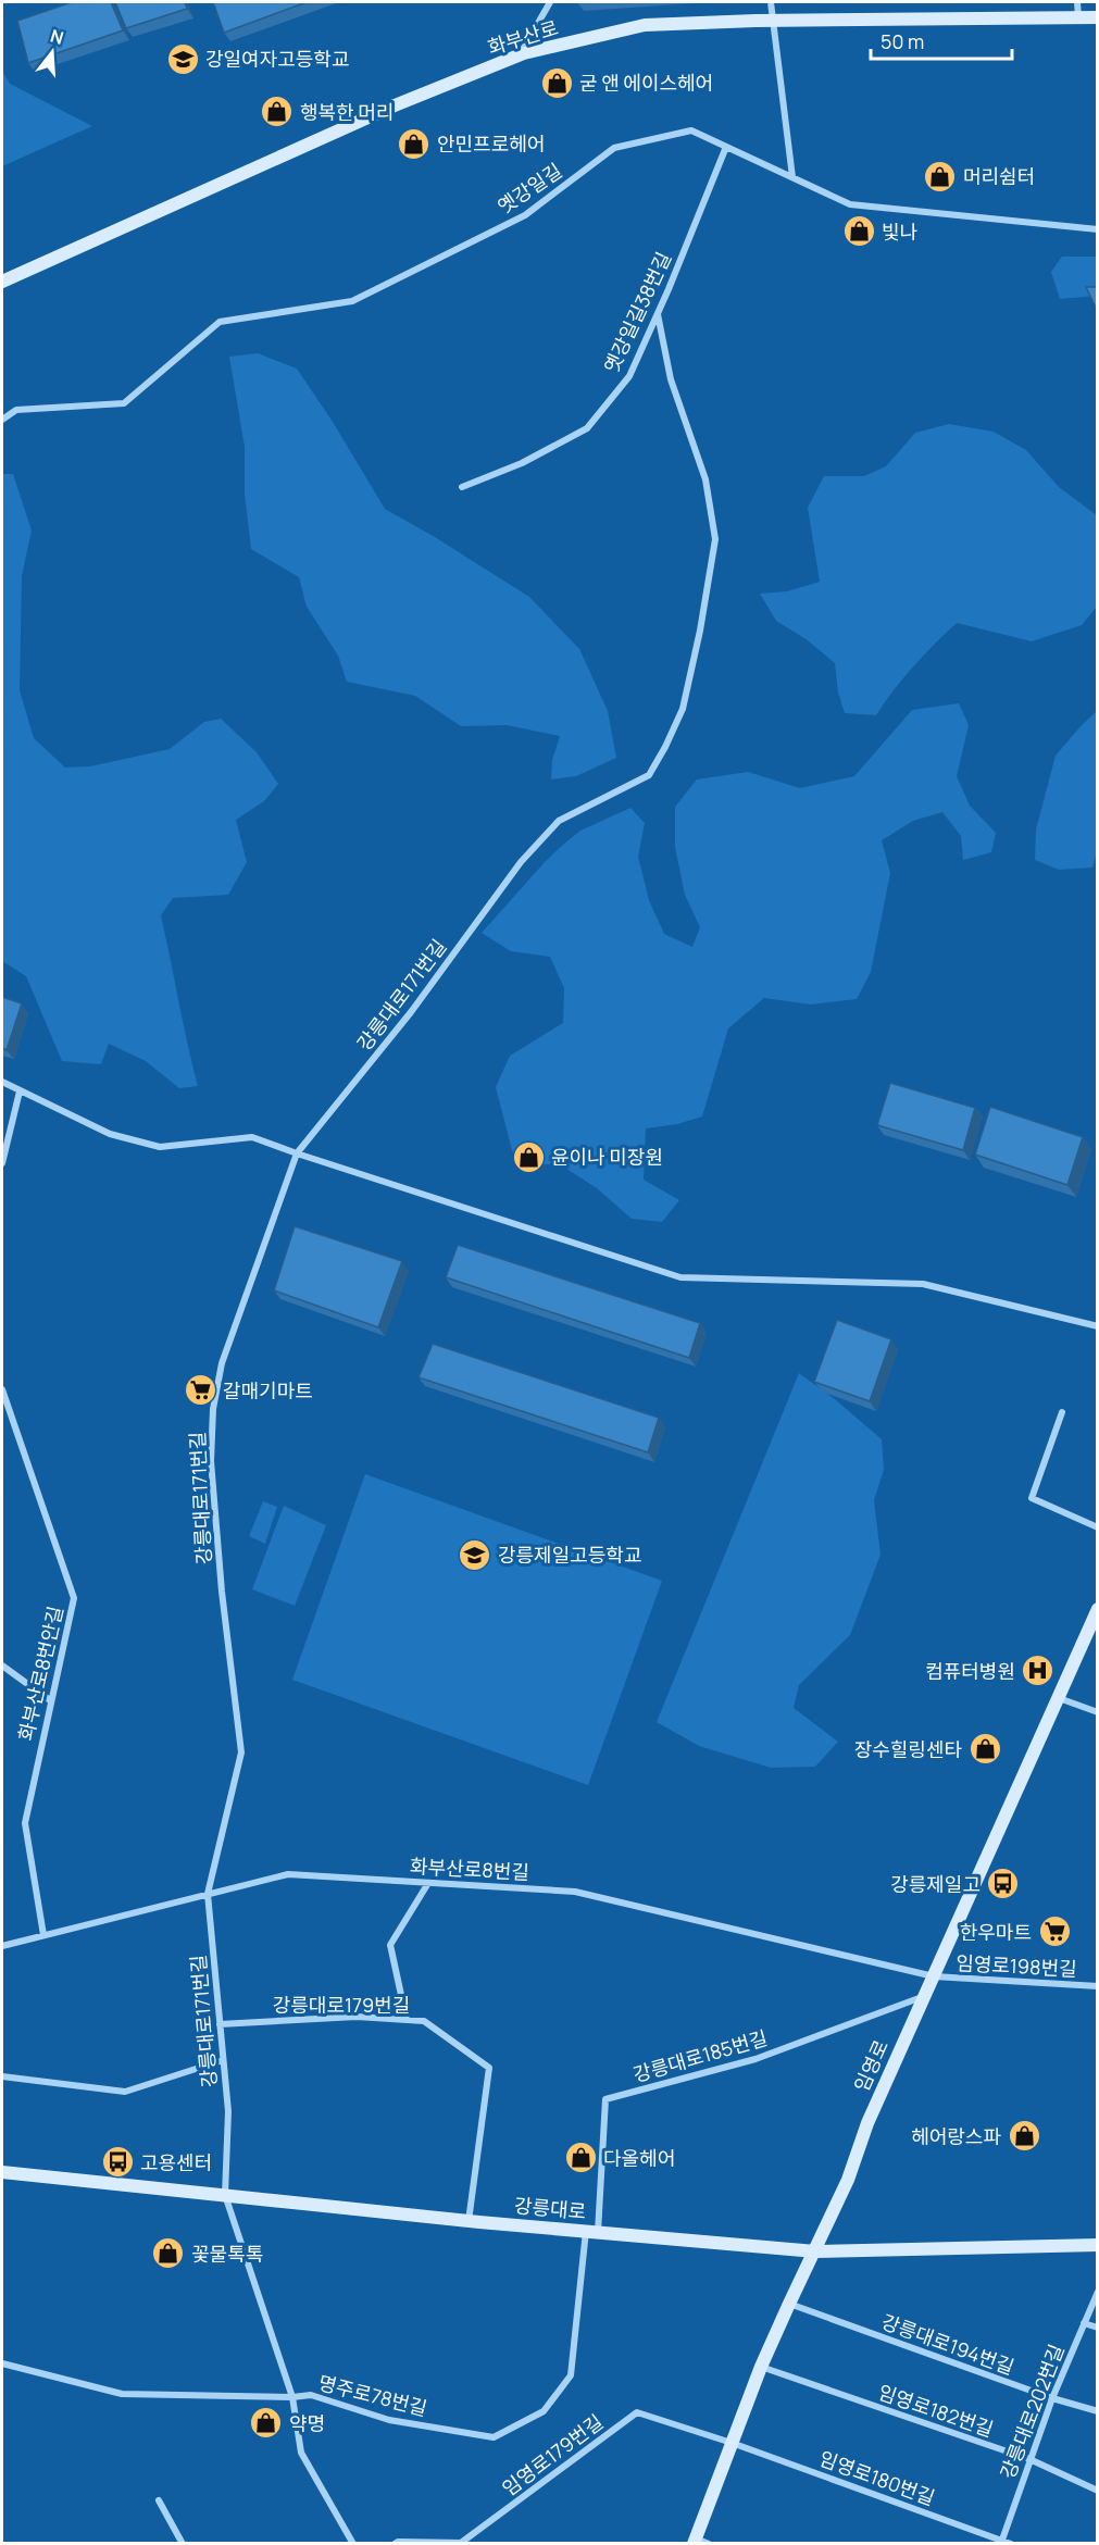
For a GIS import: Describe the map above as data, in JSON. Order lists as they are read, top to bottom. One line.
{"streets":{"street":["화부산로","옛강일길","옛강일길38번길","강릉대로171번길","화부산로8번안길","화부산로8번길","임영로198번길","강릉대로179번길","강릉대로185번길","임영로","강릉대로","강릉대로194번길","명주로78번길","임영로182번길","강릉대로202번길","임영로179번길","임영로180번길"]},"crossings":[["옛강일길","옛강일길38번길"],["옛강일길38번길","강릉대로171번길"],["강릉대로171번길","화부산로8번길"],["강릉대로171번길","강릉대로179번길"],["강릉대로171번길","강릉대로"],["화부산로8번안길","화부산로8번길"],["화부산로8번길","임영로198번길"],["화부산로8번길","임영로"],["임영로198번길","임영로"],["강릉대로179번길","강릉대로"],["강릉대로185번길","임영로"],["강릉대로185번길","강릉대로"],["강릉대로185번길","명주로78번길"],["임영로","강릉대로"],["임영로","강릉대로194번길"],["임영로","임영로182번길"],["임영로","임영로179번길"],["임영로","임영로180번길"],["강릉대로","명주로78번길"],["강릉대로194번길","강릉대로202번길"],["임영로182번길","강릉대로202번길"],["강릉대로202번길","임영로180번길"],["임영로179번길","임영로180번길"]],"places":{"school or university":["강일여자고등학교","강릉제일고등학교"],"shop":["굳 앤 에이스헤어","행복한 머리","안민프로헤어","머리쉼터","빛나","윤이나 미장원","장수힐링센타","헤어랑스파","다올헤어","꽃물톡톡","약명"],"supermarket":["갈매기마트","한우마트"],"hospital":["컴퓨터병원"],"bus stop":["강릉제일고","고용센터"]},"scale_bar":"50 m","north":"top"}
